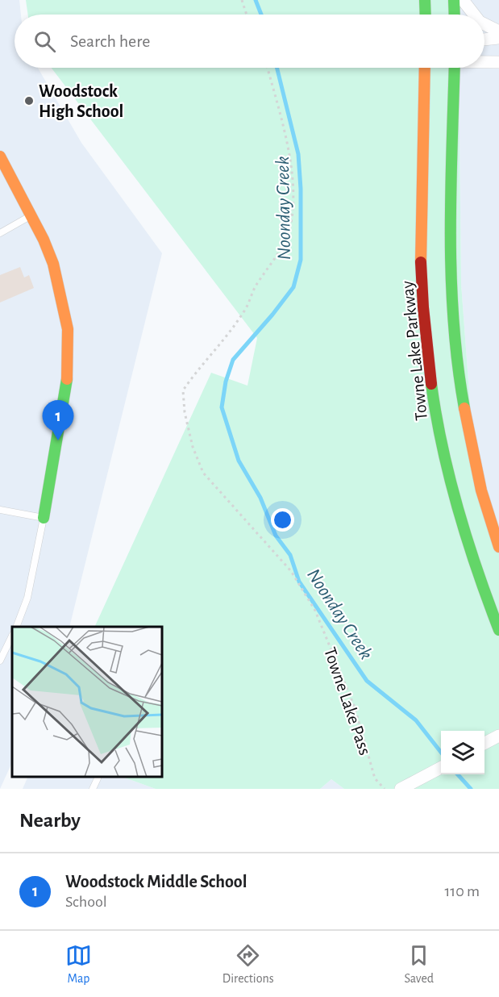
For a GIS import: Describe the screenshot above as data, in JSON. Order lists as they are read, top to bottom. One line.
{"streets":{"main road":["Towne Lake Parkway"],"path":["Towne Lake Pass"]},"water":["Noonday Creek"],"places":["Woodstock High School"],"page":{"search":"Search here","pins":"1","heading":"Nearby","list":[{"mark":"1","name":"Woodstock Middle School","note":"School","value":"110 m"}],"nav":["Map","Directions","Saved"]}}
